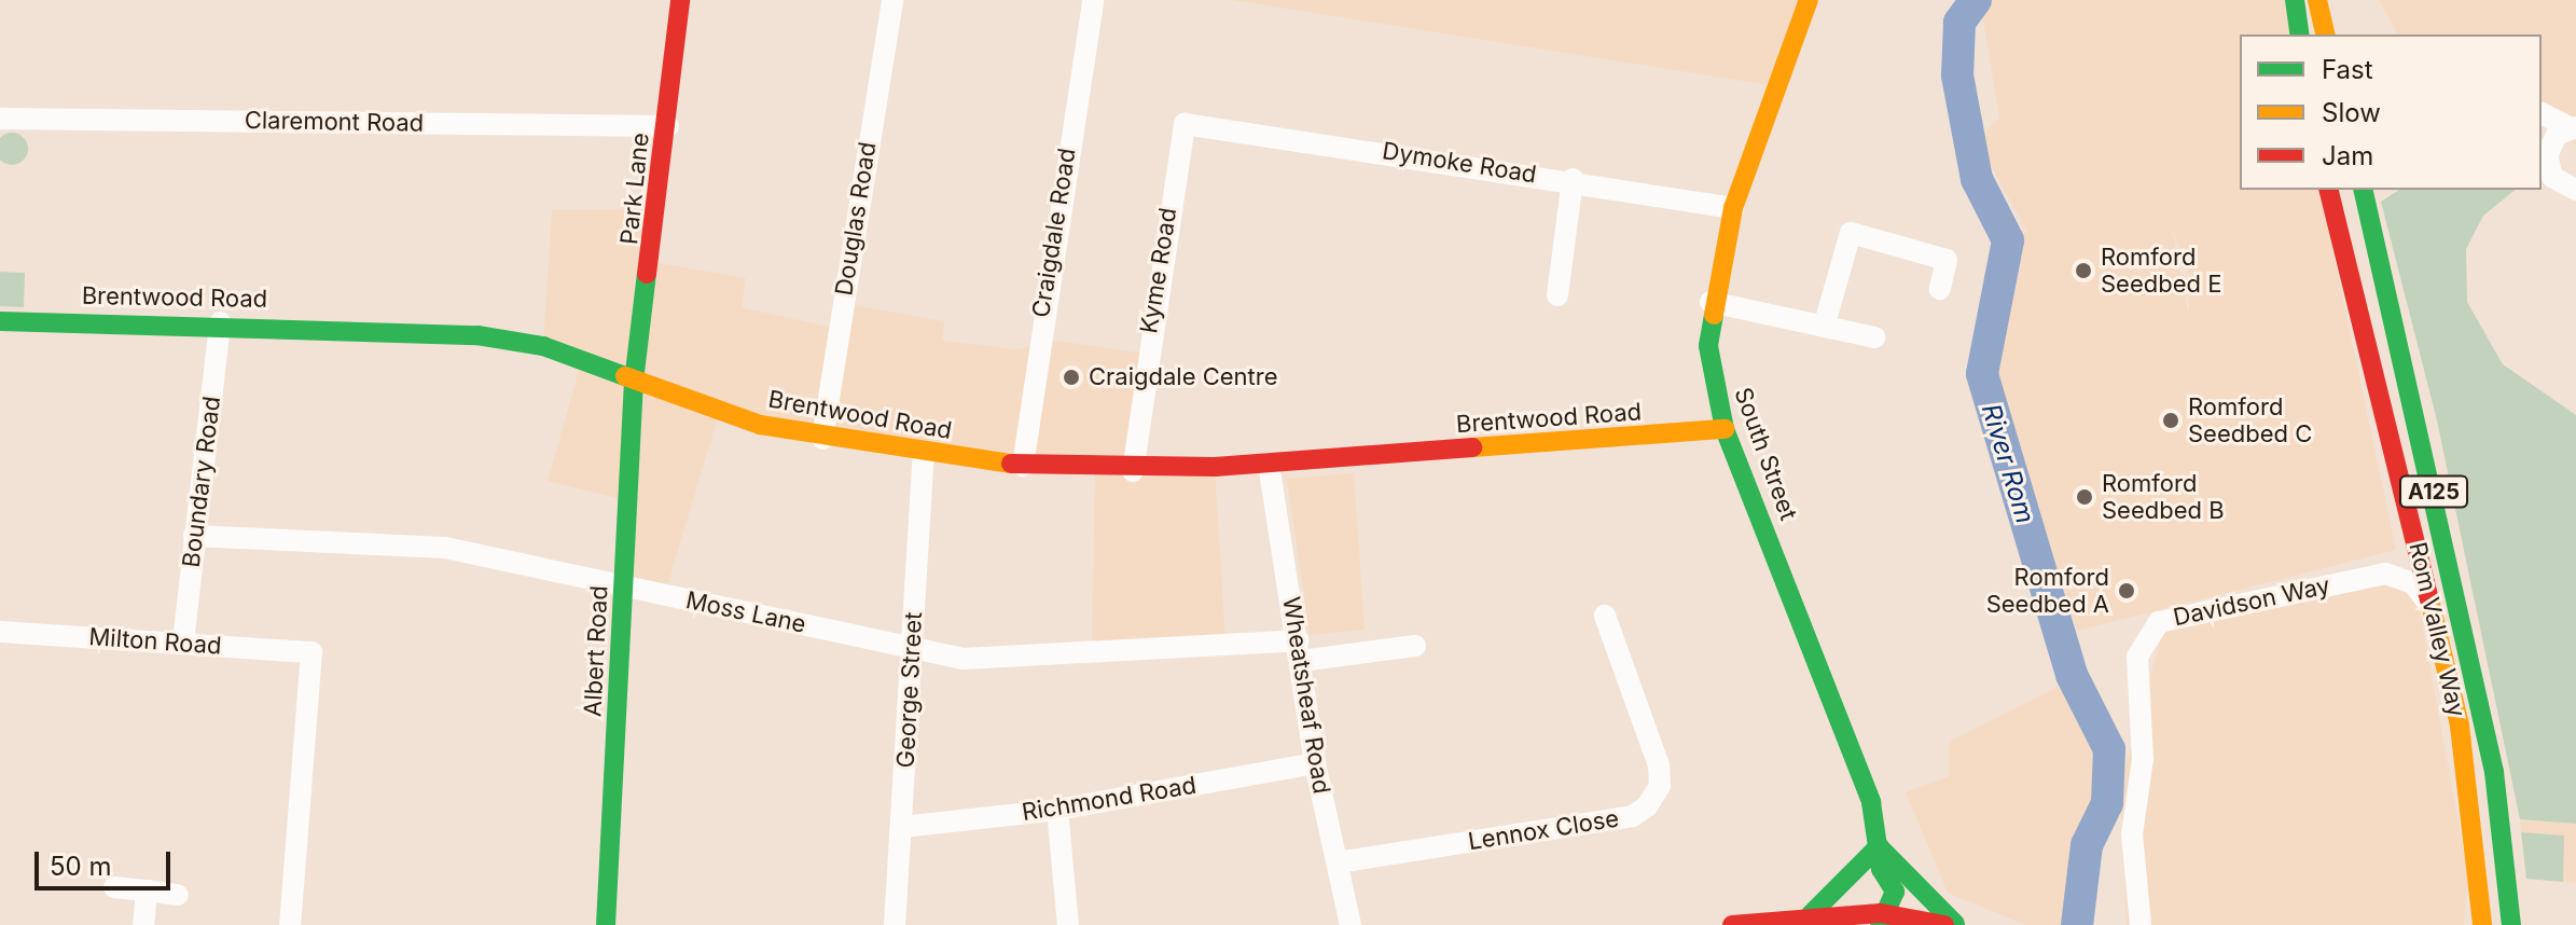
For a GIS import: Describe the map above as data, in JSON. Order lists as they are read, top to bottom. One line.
{"streets":{"street":["Claremont Road","Dymoke Road","Park Lane","Douglas Road","Craigdale Road","Kyme Road","Brentwood Road","South Street","Boundary Road","A125","Davidson Way","Moss Lane","Rom Valley Way","Milton Road","Albert Road","George Street","Wheatsheaf Road","Richmond Road","Lennox Close"]},"crossings":[["Claremont Road","Park Lane"],["Dymoke Road","Kyme Road"],["Dymoke Road","South Street"],["Park Lane","Brentwood Road"],["Park Lane","Albert Road"],["Douglas Road","Brentwood Road"],["Craigdale Road","Brentwood Road"],["Kyme Road","Brentwood Road"],["Brentwood Road","South Street"],["Brentwood Road","Boundary Road"],["Brentwood Road","Albert Road"],["Brentwood Road","George Street"],["Brentwood Road","Wheatsheaf Road"],["Boundary Road","Moss Lane"],["Boundary Road","Milton Road"],["Davidson Way","Rom Valley Way"],["Moss Lane","Albert Road"],["Moss Lane","George Street"],["Moss Lane","Wheatsheaf Road"],["George Street","Richmond Road"],["Wheatsheaf Road","Richmond Road"],["Wheatsheaf Road","Lennox Close"]],"water":["River Rom"],"places":["Romford Seedbed E","Craigdale Centre","Romford Seedbed C","Romford Seedbed B","Romford Seedbed A"],"legend":["Fast","Slow","Jam"],"scale_bar":"50 m"}
